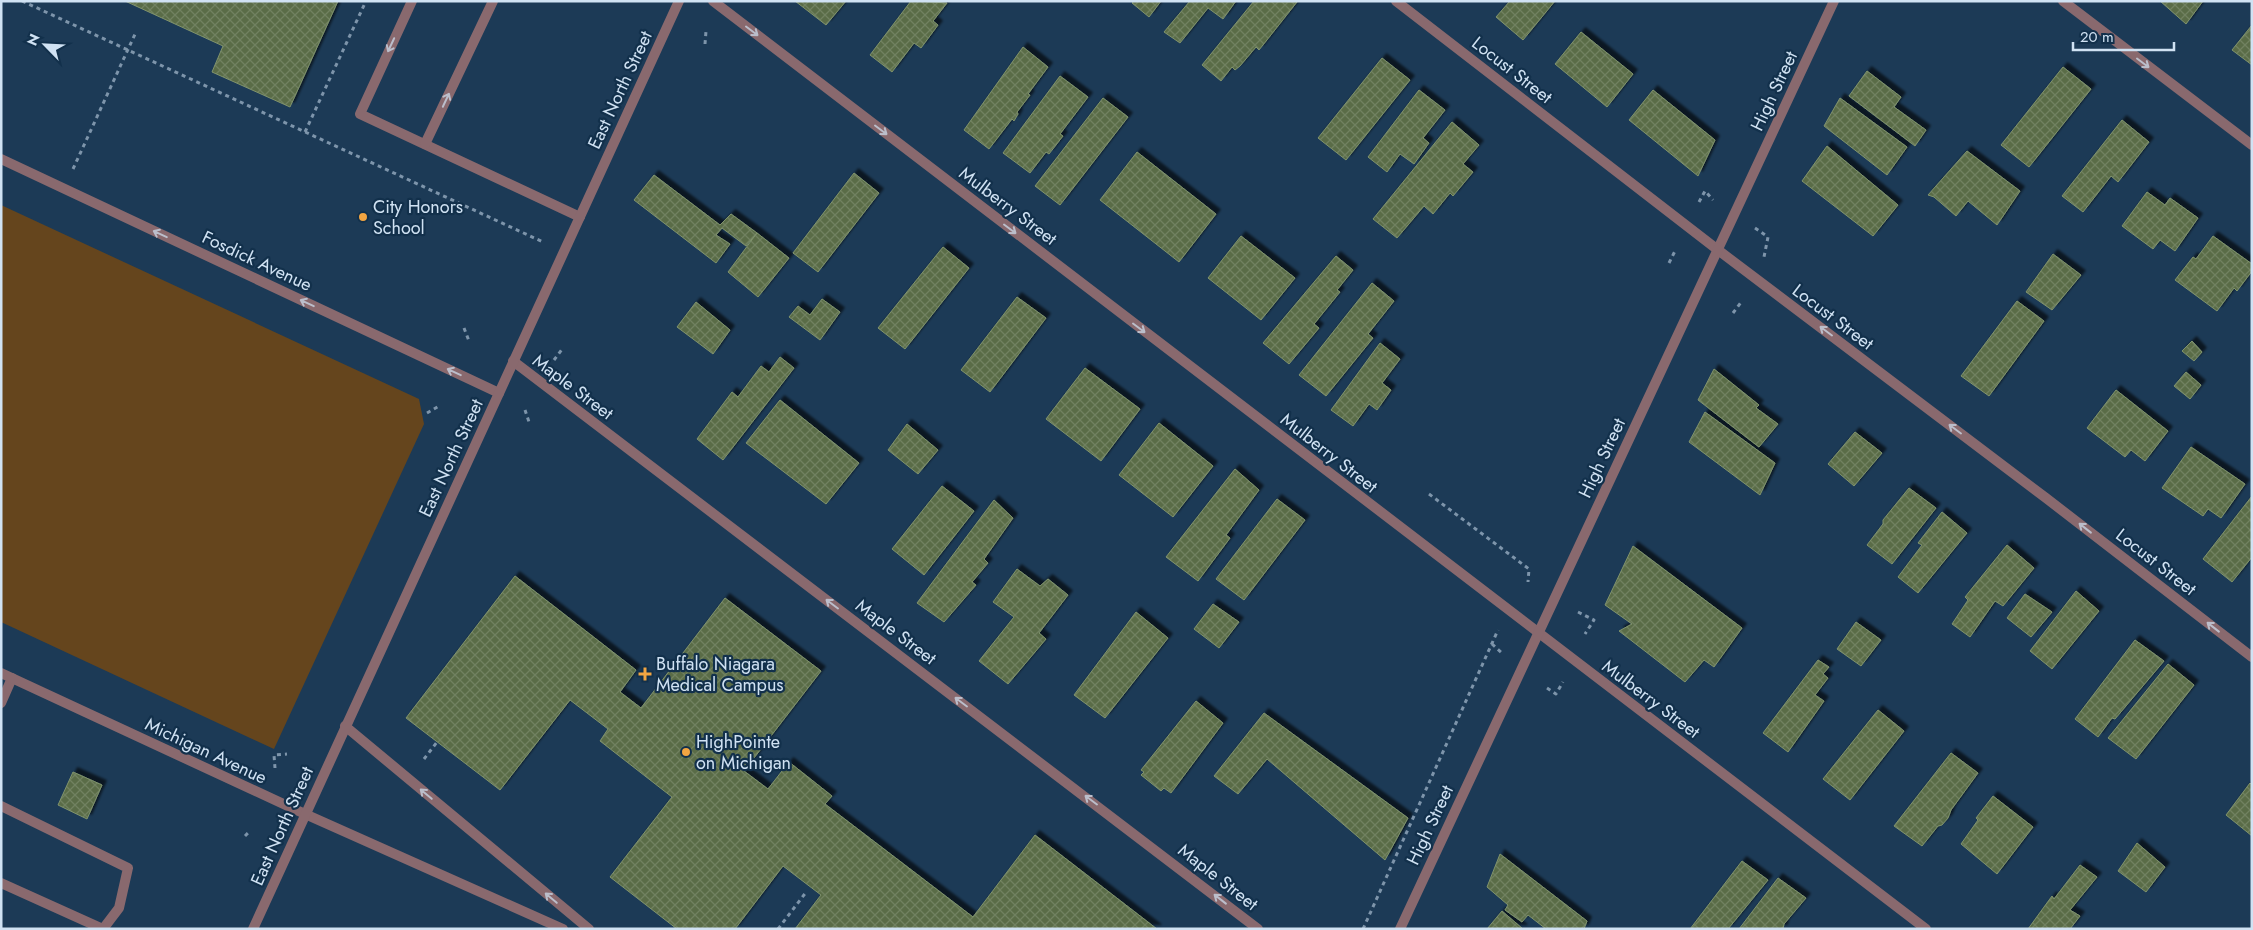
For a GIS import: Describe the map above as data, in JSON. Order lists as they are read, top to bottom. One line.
{"streets":{"street":["Locust Street","East North Street","High Street","Mulberry Street","Fosdick Avenue","Maple Street","Michigan Avenue"]},"crossings":[["Locust Street","High Street"],["East North Street","Fosdick Avenue"],["East North Street","Maple Street"],["East North Street","Michigan Avenue"],["High Street","Mulberry Street"]],"one_way":["Locust Street","Mulberry Street","Fosdick Avenue","Maple Street"],"places":{"other":["City Honors School","HighPointe on Michigan"],"health":["Buffalo Niagara Medical Campus"]},"scale_bar":"20 m","north":"top left"}
